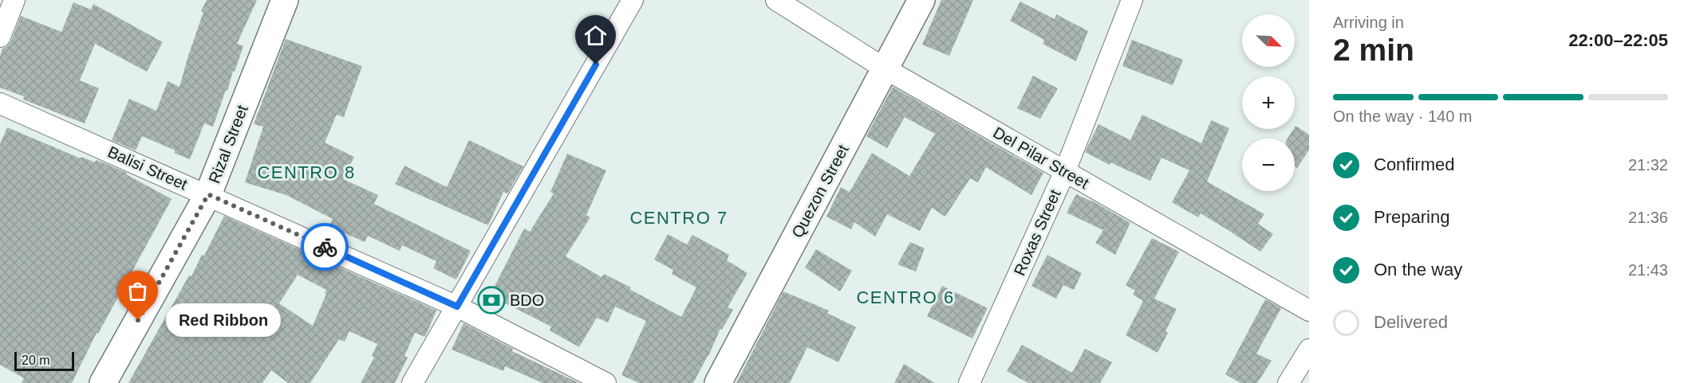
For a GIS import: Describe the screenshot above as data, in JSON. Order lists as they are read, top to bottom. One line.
{"streets":{"street":["Rizal Street","Del Pilar Street","Balisi Street","Quezon Street","Roxas Street"]},"crossings":[["Rizal Street","Balisi Street"],["Del Pilar Street","Quezon Street"],["Del Pilar Street","Roxas Street"]],"districts":["CENTRO 8","CENTRO 7","CENTRO 6"],"places":{"bank":["BDO"],"other":["Red Ribbon"]},"scale_bar":"20 m","north":"bottom right","page":{"heading":["2 min","Arriving in","22:00–22:05"],"map_buttons":["+","−"],"bar":"On the way · 140 m","list":[["Confirmed","21:32"],["Preparing","21:36"],["On the way","21:43"],"Delivered"],"bubble":"Red Ribbon","scale":"20 m"}}
